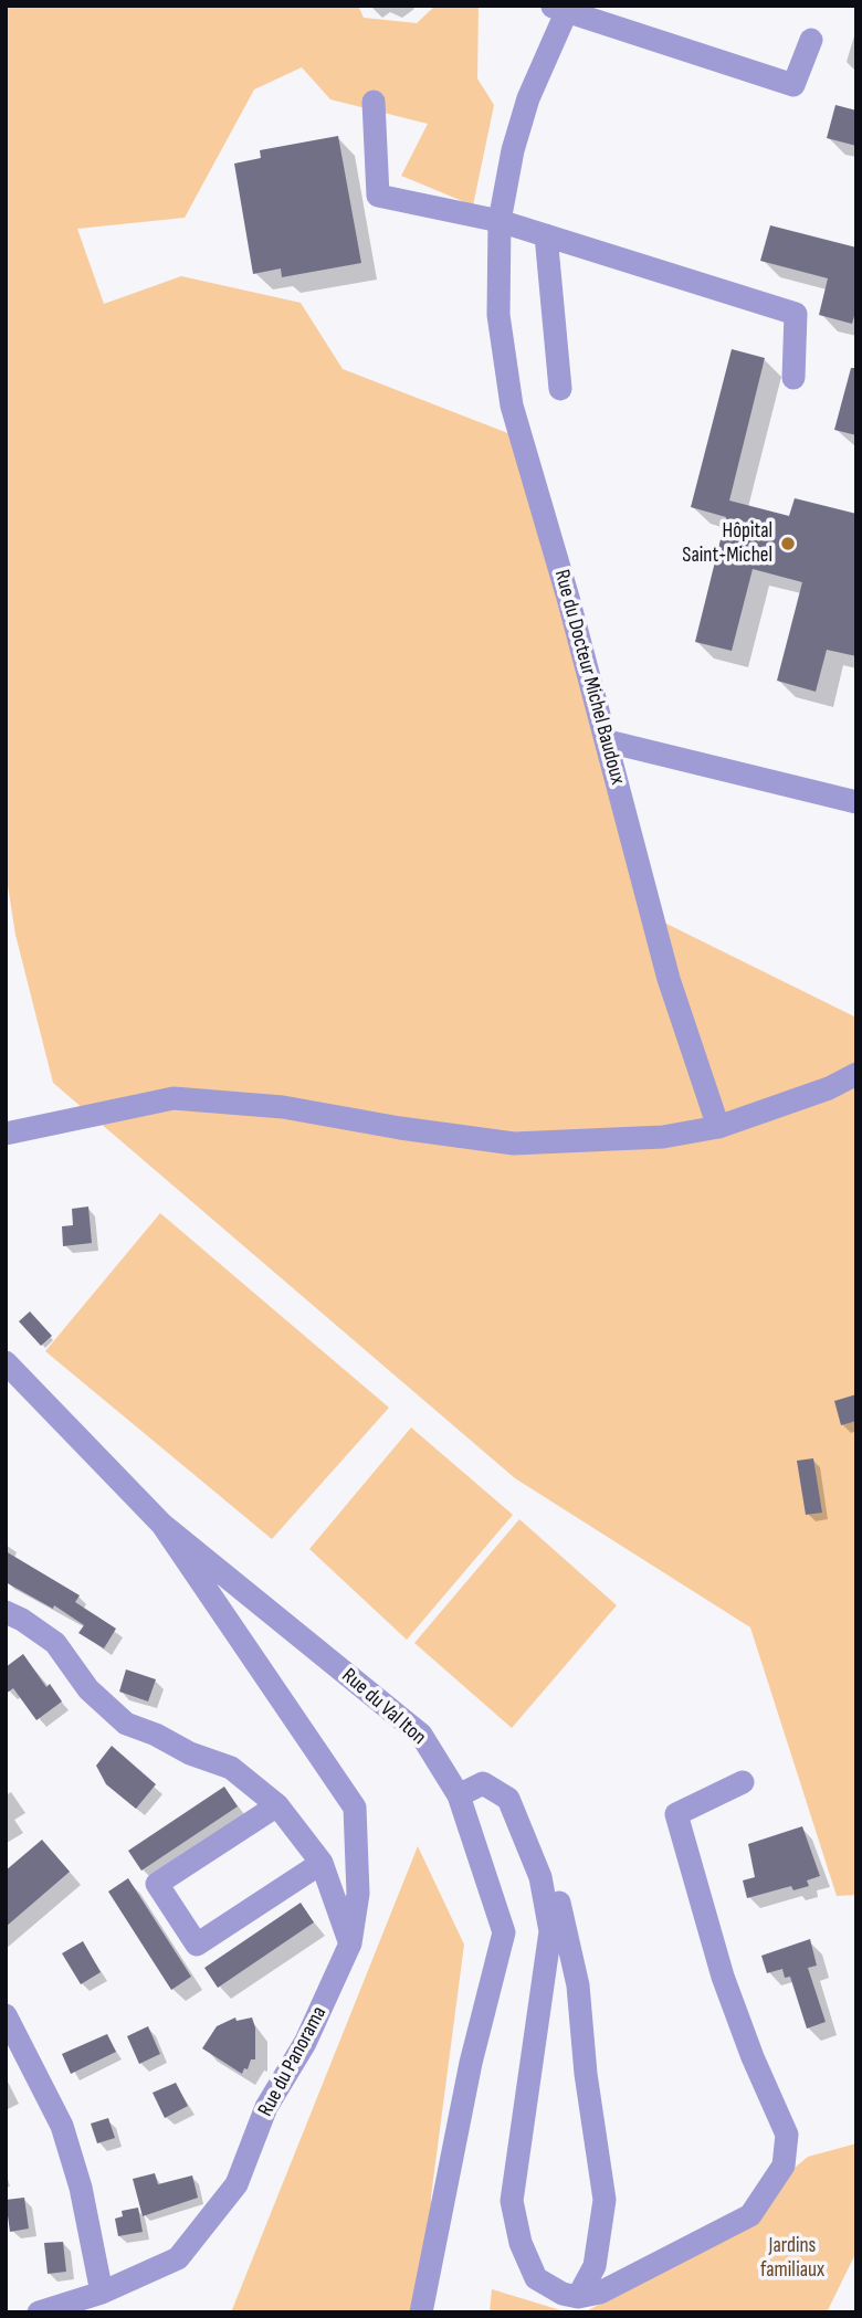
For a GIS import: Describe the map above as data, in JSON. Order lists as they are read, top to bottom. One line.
{"streets":{"street":["Rue du Docteur Michel Baudoux","Rue du Val Iton","Rue du Panorama"]},"crossings":[["Rue du Val Iton","Rue du Panorama"]],"parks":["Jardins familiaux"],"places":["Hôpital Saint-Michel"]}
